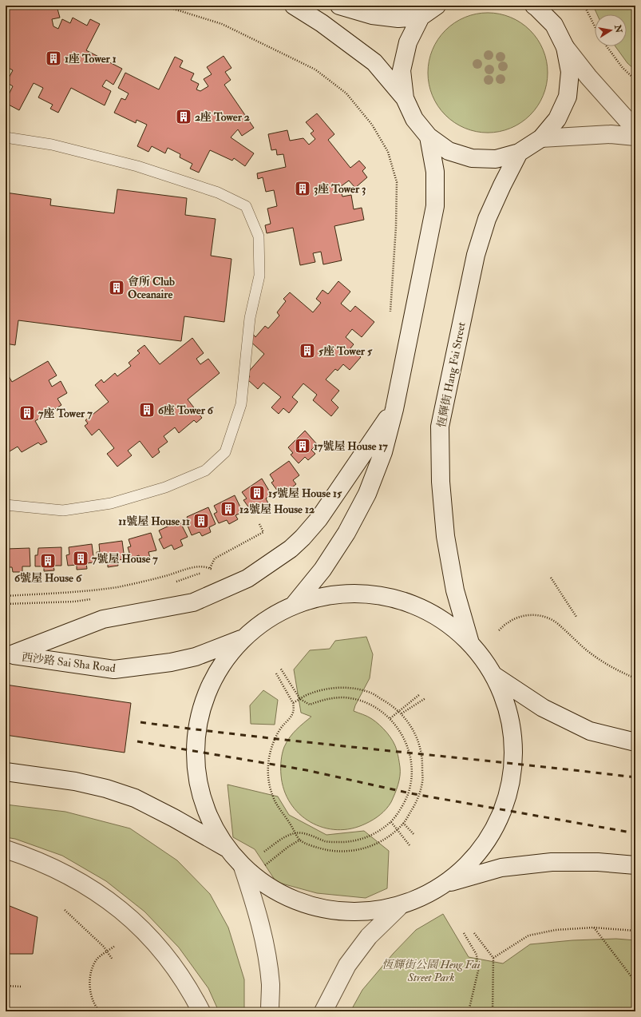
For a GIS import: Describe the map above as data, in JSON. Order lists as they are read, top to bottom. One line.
{"streets":{"street":["恆輝街 Hang Fai Street","西沙路 Sai Sha Road"]},"parks":["恆輝街公園 Heng Fai Street Park"],"places":{"building":["1座 Tower 1","2座 Tower 2","3座 Tower 3","會所 Club Oceanaire","5座 Tower 5","6座 Tower 6","7座 Tower 7","17號屋 House 17","15號屋 House 15","12號屋 House 12","11號屋 House 11","7號屋 House 7","6號屋 House 6"]},"north":"right"}
